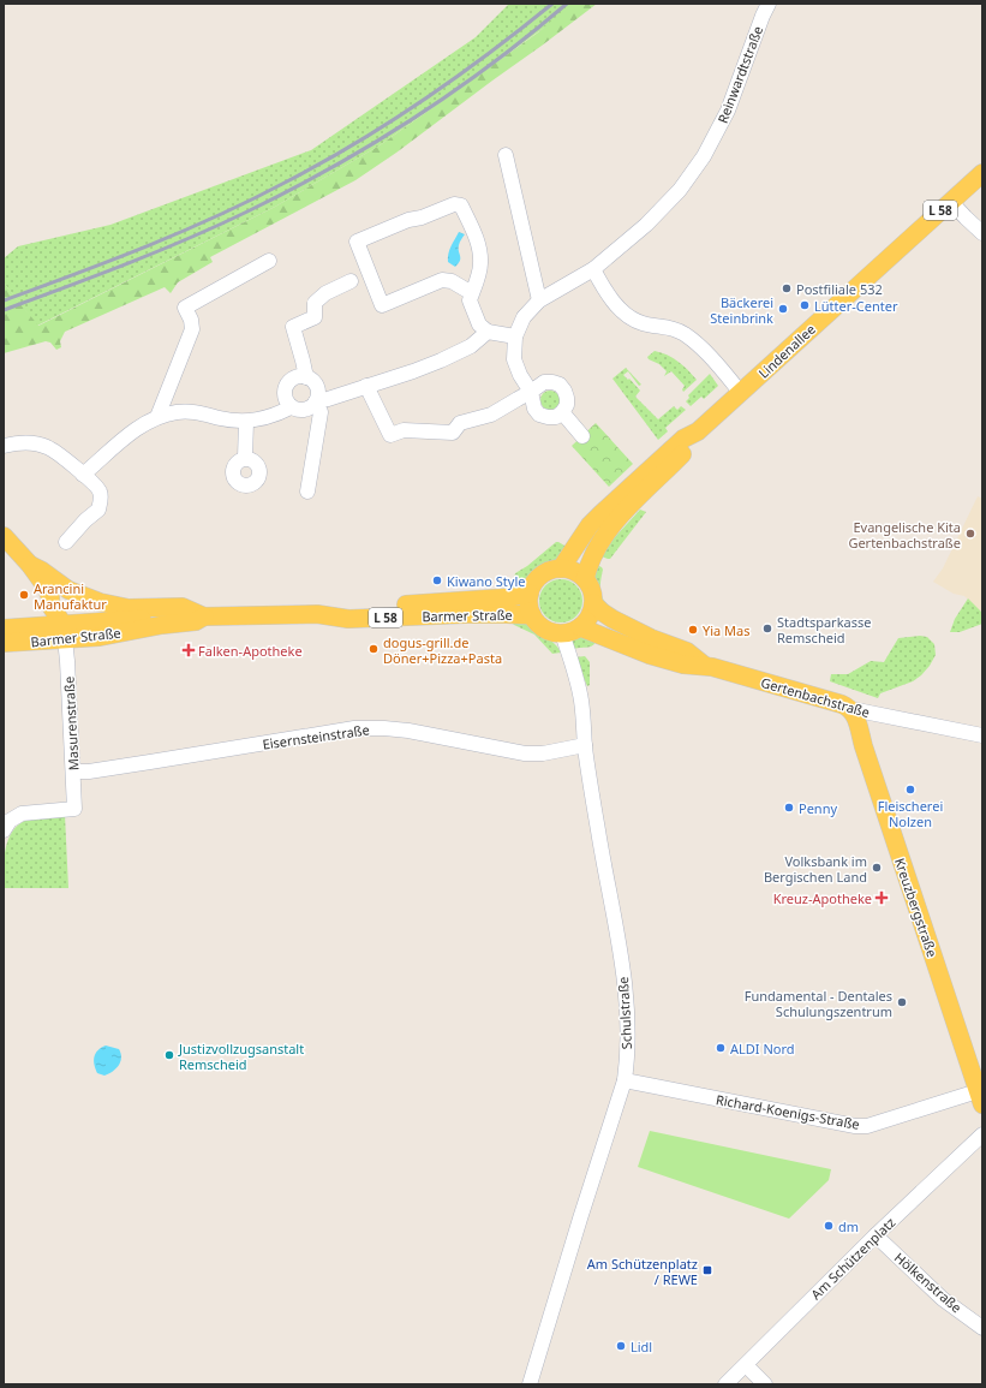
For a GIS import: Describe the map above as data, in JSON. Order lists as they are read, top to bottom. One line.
{"streets":{"main road":["L 58","Lindenallee","Barmer Straße","Gertenbachstraße","Kreuzbergstraße"],"street":["Reinwardtstraße","Masurenstraße","Eisernsteinstraße","Schulstraße","Richard-Koenigs-Straße","Am Schützenplatz","Hölkenstraße"]},"crossings":[["Lindenallee","Barmer Straße"],["Lindenallee","Gertenbachstraße"],["Lindenallee","Schulstraße"],["Barmer Straße","Gertenbachstraße"],["Barmer Straße","Masurenstraße"],["Barmer Straße","Schulstraße"],["Gertenbachstraße","Kreuzbergstraße"],["Gertenbachstraße","Schulstraße"],["Masurenstraße","Eisernsteinstraße"],["Eisernsteinstraße","Schulstraße"],["Kreuzbergstraße","Richard-Koenigs-Straße"],["Schulstraße","Richard-Koenigs-Straße"],["Am Schützenplatz","Hölkenstraße"]],"places":{"other":["Postfiliale 532","Lütter-Center","Bäckerei Steinbrink","Evangelische Kita Gertenbachstraße","Kiwano Style","Arancini Manufaktur","Stadtsparkasse Remscheid","Yia Mas","dogus-grill.de Döner+Pizza+Pasta","Fleischerei Nolzen","Penny","Volksbank im Bergischen Land","Fundamental - Dentales Schulungszentrum","ALDI Nord","Justizvollzugsanstalt Remscheid","dm","Lidl"],"health":["Falken-Apotheke","Kreuz-Apotheke"],"transit":["Am Schützenplatz / REWE"]}}
